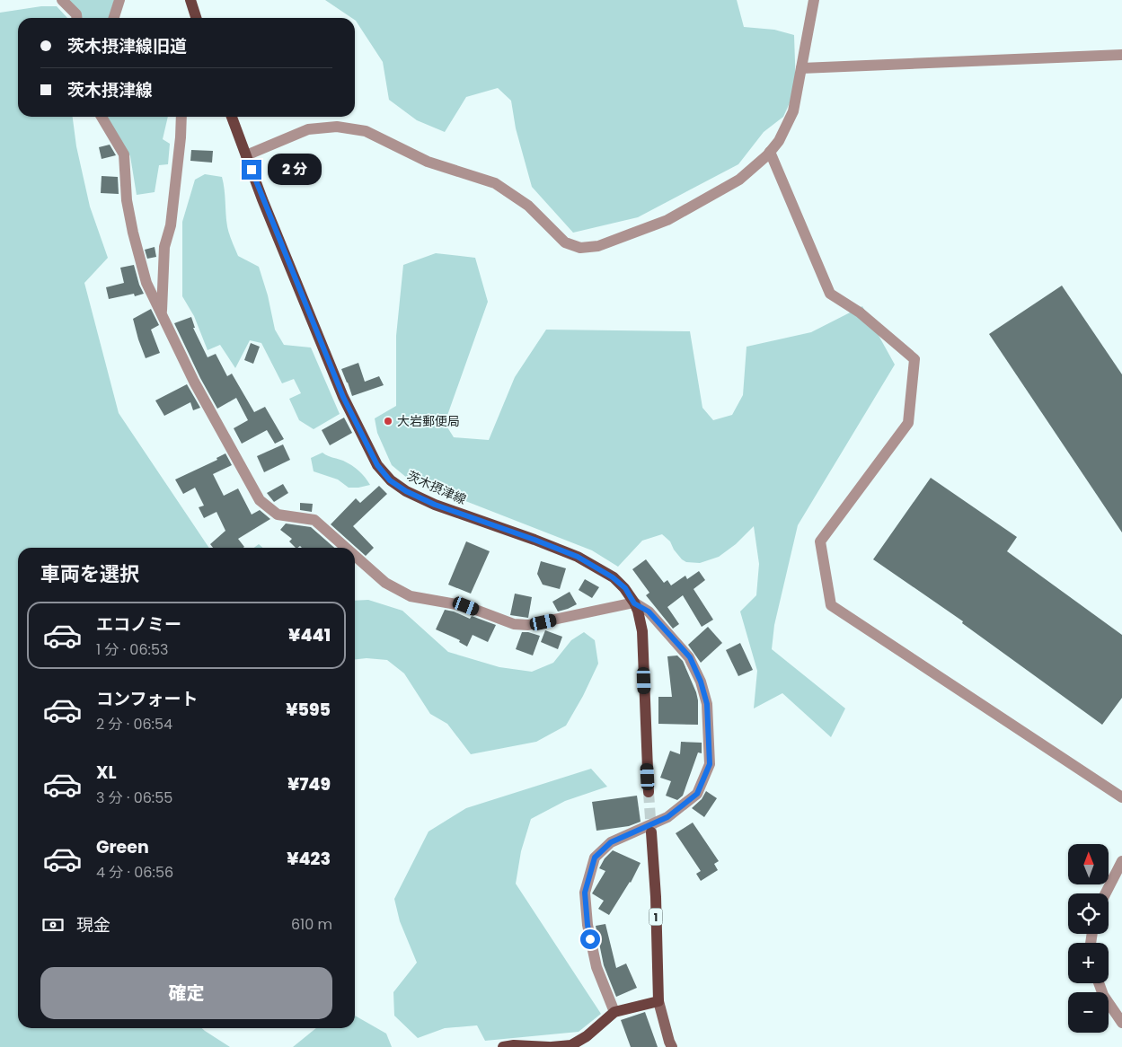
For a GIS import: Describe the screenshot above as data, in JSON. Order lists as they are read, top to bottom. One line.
{"streets":{"main road":["茨木摂津線","1"]},"places":["大岩郵便局"],"north":"top","page":{"banner":["茨木摂津線旧道","茨木摂津線"],"bubble":"2 分","heading":"車両を選択","list":[{"name":"エコノミー","note":"1 分 · 06:53","value":"¥441"},{"name":"コンフォート","note":"2 分 · 06:54","value":"¥595"},{"name":"XL","note":"3 分 · 06:55","value":"¥749"},{"name":"Green","note":"4 分 · 06:56","value":"¥423"}],"map_buttons":["+","−"],"pay":["現金","610 m"],"buttons":"確定"}}
